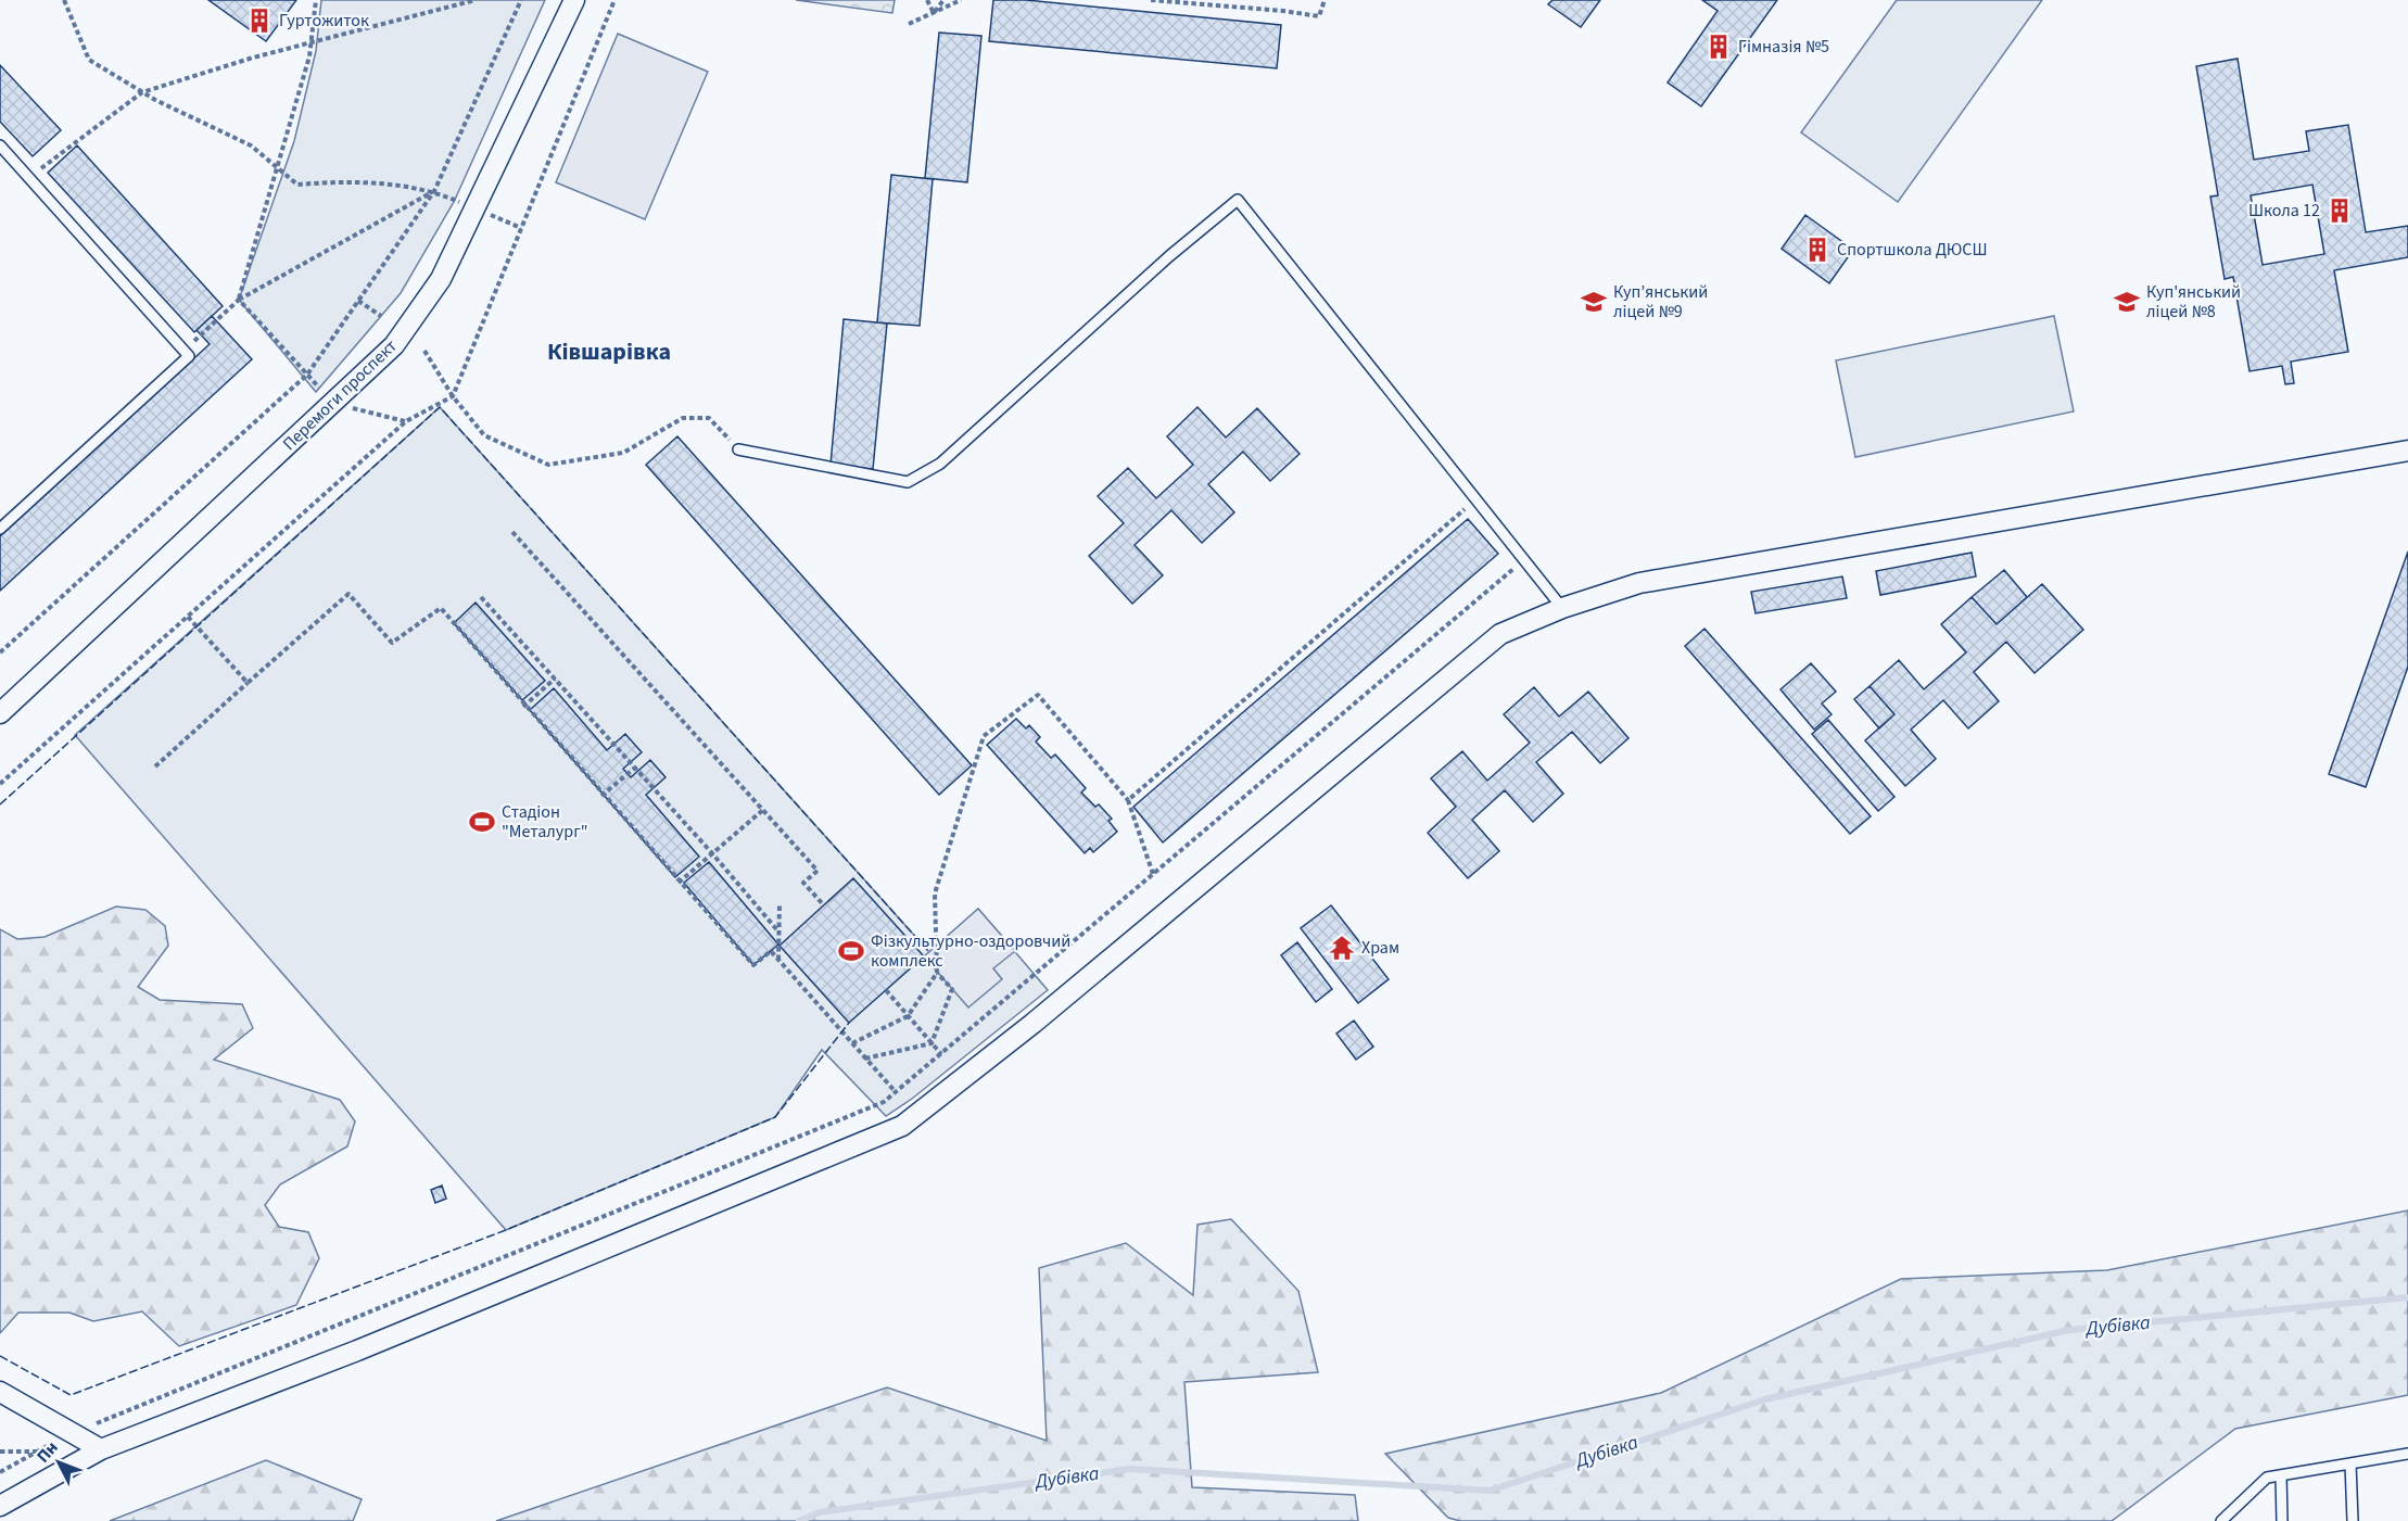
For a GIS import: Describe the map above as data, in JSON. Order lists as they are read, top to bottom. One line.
{"streets":{"street":["Перемоги проспект"]},"districts":["Ківшарівка"],"water":["Дубівка"],"places":{"building":["Гуртожиток","Гімназія №5","Школа 12","Спортшкола ДЮСШ"],"school or university":["Куп’янський ліцей №9","Куп'янський ліцей №8"],"sports":["Стадіон \"Металург\"","Фізкультурно-оздоровчий комплекс"],"temple":["Храм"]},"north":"top left"}
